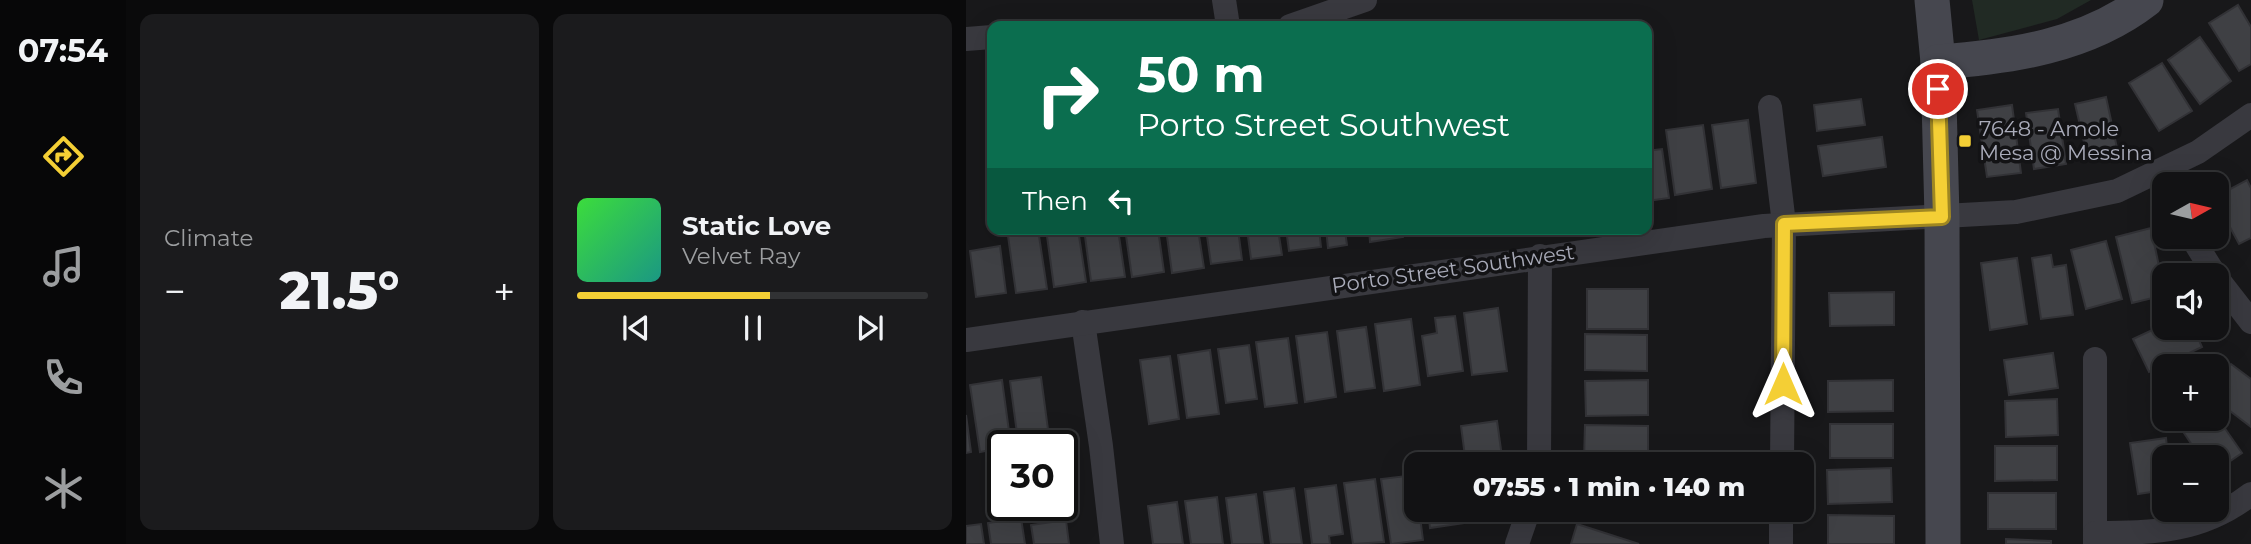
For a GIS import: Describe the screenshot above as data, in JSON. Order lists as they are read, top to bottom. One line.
{"streets":{"street":["Porto Street Southwest"]},"places":{"transit":["7648 - Amole Mesa @ Messina"]},"north":"right","page":{"tabs":"07:54","tile":"Climate","turn":["50 m","Porto Street Southwest"],"then":"Then","map_buttons":["+","−"],"song":["Static Love","Velvet Ray"],"heat":["−","21.5°","+"],"limit":"30","trip":"07:55 · 1 min · 140 m"}}
